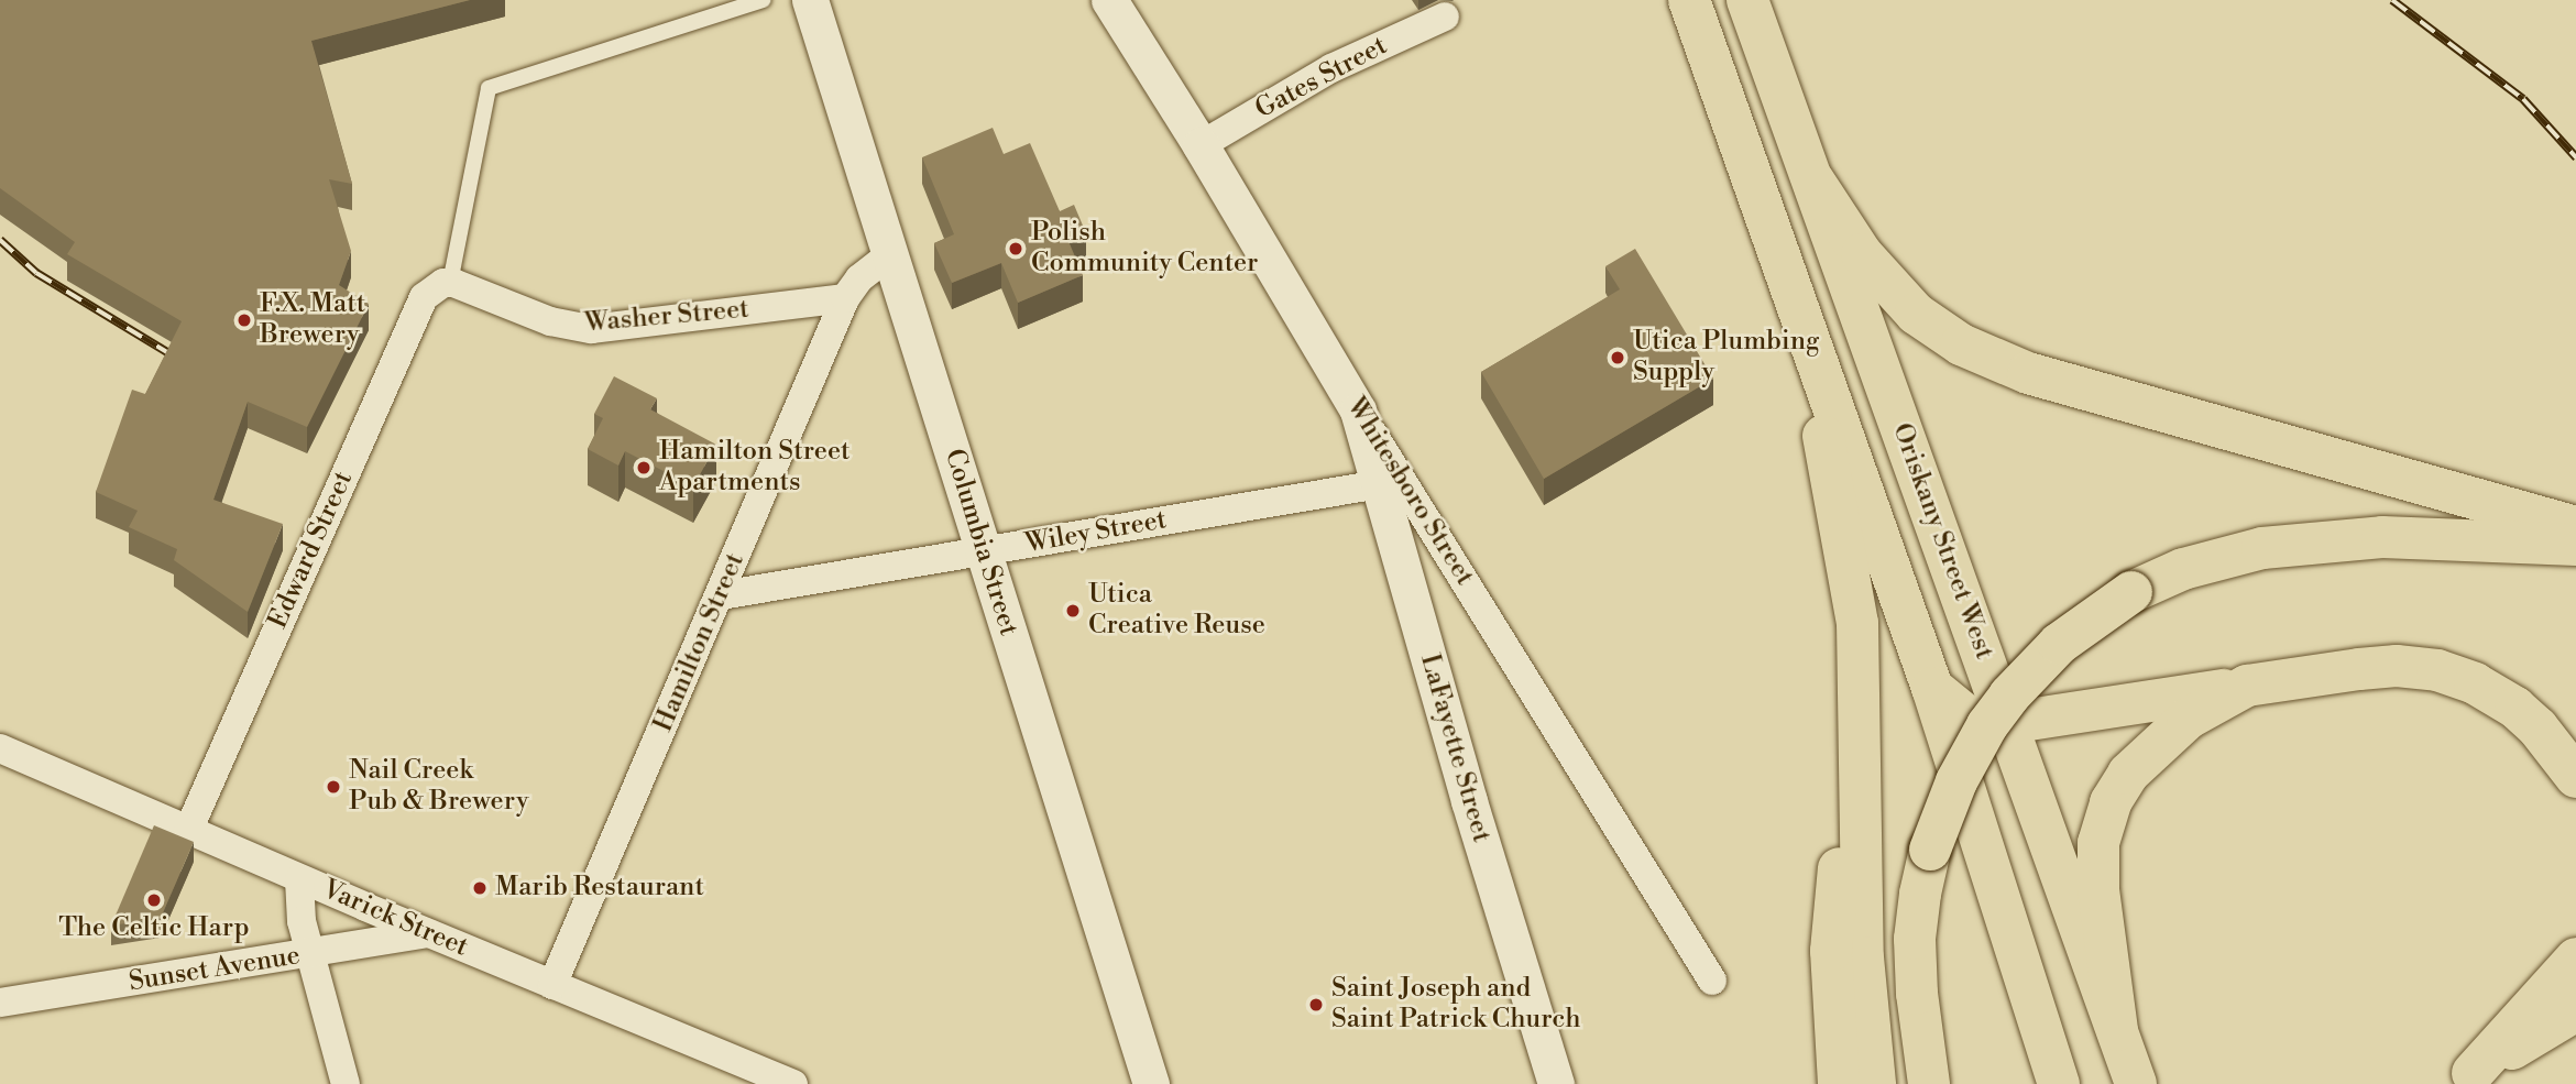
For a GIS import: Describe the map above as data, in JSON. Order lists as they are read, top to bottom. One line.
{"streets":{"main road":["Oriskany Street West"],"street":["Gates Street","Washer Street","Whitesboro Street","Wiley Street","Columbia Street","Edward Street","Hamilton Street","LaFayette Street","Varick Street","Sunset Avenue"]},"crossings":[["Gates Street","Whitesboro Street"],["Washer Street","Edward Street"],["Washer Street","Hamilton Street"],["Whitesboro Street","LaFayette Street"],["Wiley Street","Columbia Street"],["Wiley Street","Hamilton Street"],["Wiley Street","LaFayette Street"],["Columbia Street","Hamilton Street"],["Edward Street","Varick Street"],["Hamilton Street","Varick Street"],["Varick Street","Sunset Avenue"]],"places":["Polish Community Center","F.X. Matt Brewery","Utica Plumbing Supply","Hamilton Street Apartments","Utica Creative Reuse","Nail Creek Pub & Brewery","Marib Restaurant","The Celtic Harp","Saint Joseph and Saint Patrick Church"]}
